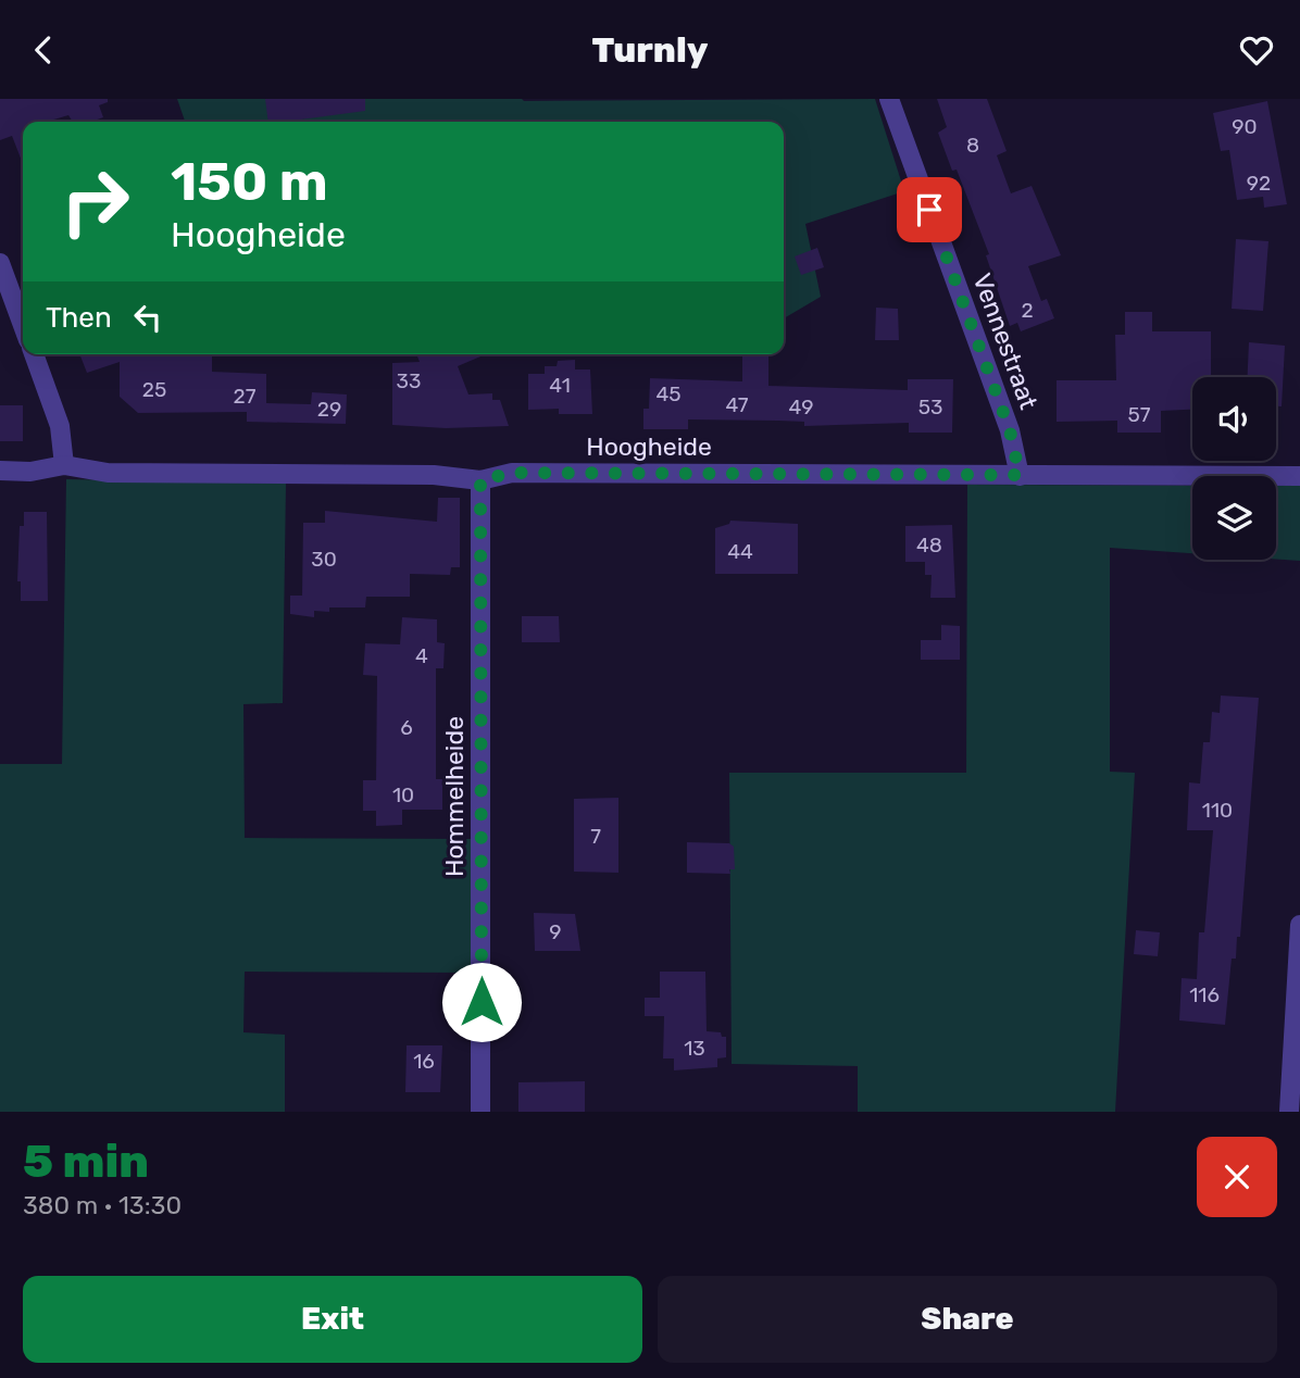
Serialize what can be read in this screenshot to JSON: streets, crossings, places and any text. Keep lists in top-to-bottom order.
{
  "streets": {
    "street": ["Vennestraat", "Hoogheide", "Hommelheide"]
  },
  "crossings": [
    ["Vennestraat", "Hoogheide"],
    ["Hoogheide", "Hommelheide"]
  ],
  "house_numbers": [
    "90",
    "8",
    "92",
    "2",
    "33",
    "41",
    "25",
    "45",
    "27",
    "47",
    "49",
    "53",
    "29",
    "57",
    "48",
    "44",
    "30",
    "4",
    "6",
    "10",
    "110",
    "7",
    "9",
    "116",
    "13",
    "16"
  ],
  "page": {
    "header": "Turnly",
    "turn": ["150 m", "Hoogheide"],
    "then": "Then",
    "heading": ["5 min", "380 m · 13:30"],
    "buttons": ["Exit", "Share"]
  }
}
